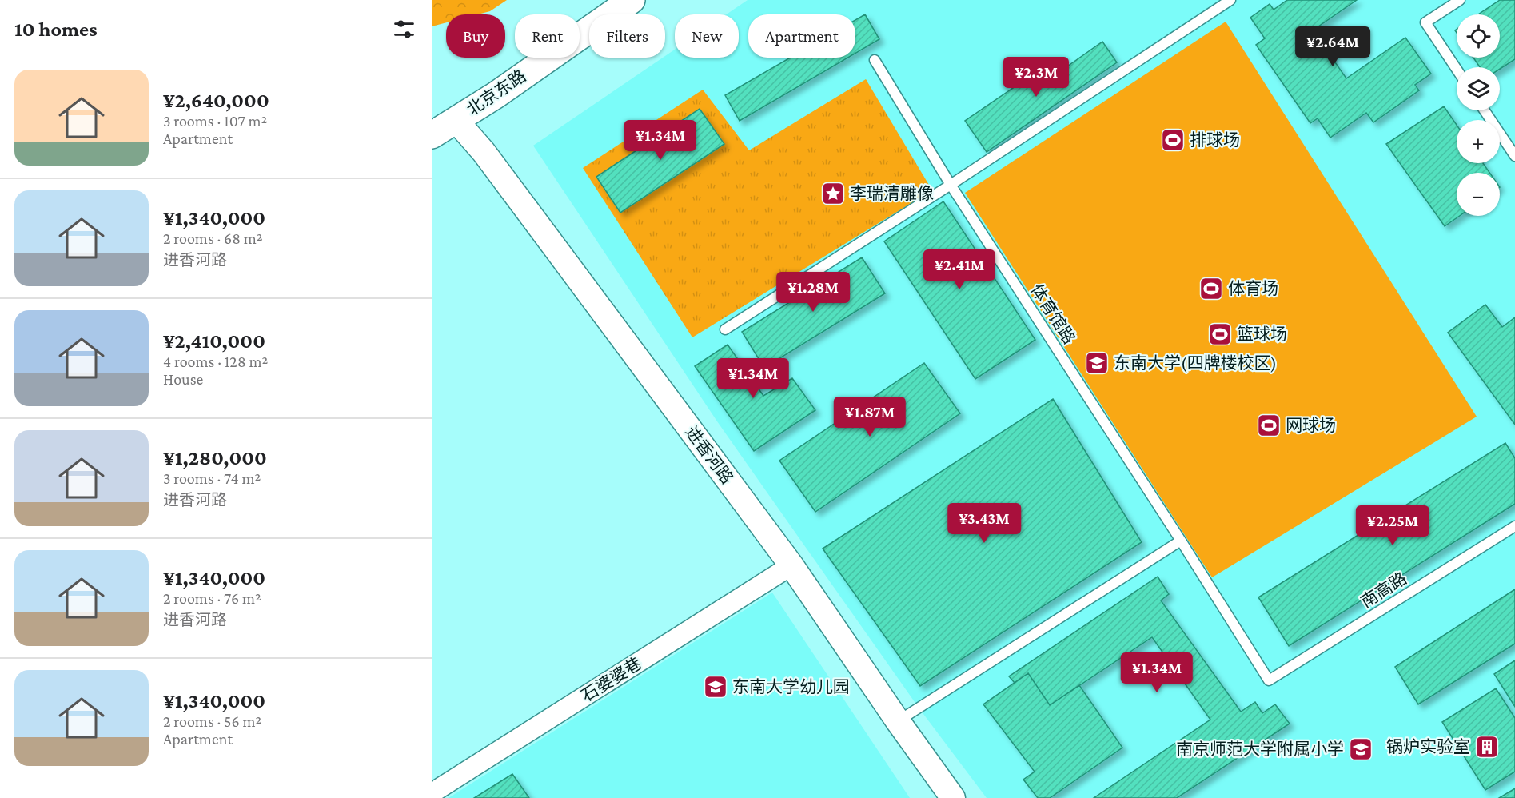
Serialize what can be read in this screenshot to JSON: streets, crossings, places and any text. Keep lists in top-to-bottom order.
{
  "streets": {
    "main road": ["北京东路"],
    "street": ["进香河路", "石婆婆巷"],
    "lane": ["体育馆路", "南高路"]
  },
  "crossings": [
    ["北京东路", "进香河路"],
    ["体育馆路", "南高路"],
    ["进香河路", "石婆婆巷"]
  ],
  "places": {
    "sports": [
      "排球场",
      "体育场",
      "篮球场",
      "网球场"
    ],
    "place": ["李瑞清雕像"],
    "school or university": ["东南大学(四牌楼校区)", "东南大学幼儿园", "南京师范大学附属小学"],
    "building": ["锅炉实验室"]
  },
  "page": {
    "heading": "10 homes",
    "map_buttons": ["+", "−"],
    "chip": [
      "Buy",
      "Rent",
      "Filters",
      "New",
      "Apartment"
    ],
    "price": [
      "¥2.64M",
      "¥2.3M",
      "¥1.34M",
      "¥2.41M",
      "¥1.28M",
      "¥1.34M",
      "¥1.87M",
      "¥3.43M",
      "¥2.25M",
      "¥1.34M"
    ],
    "list": [
      {
        "name": "¥2,640,000",
        "note": "3 rooms · 107 m² · Apartment"
      },
      {
        "name": "¥1,340,000",
        "note": "2 rooms · 68 m² · 进香河路"
      },
      {
        "name": "¥2,410,000",
        "note": "4 rooms · 128 m² · House"
      },
      {
        "name": "¥1,280,000",
        "note": "3 rooms · 74 m² · 进香河路"
      },
      {
        "name": "¥1,340,000",
        "note": "2 rooms · 76 m² · 进香河路"
      },
      {
        "name": "¥1,340,000",
        "note": "2 rooms · 56 m² · Apartment"
      }
    ]
  }
}
